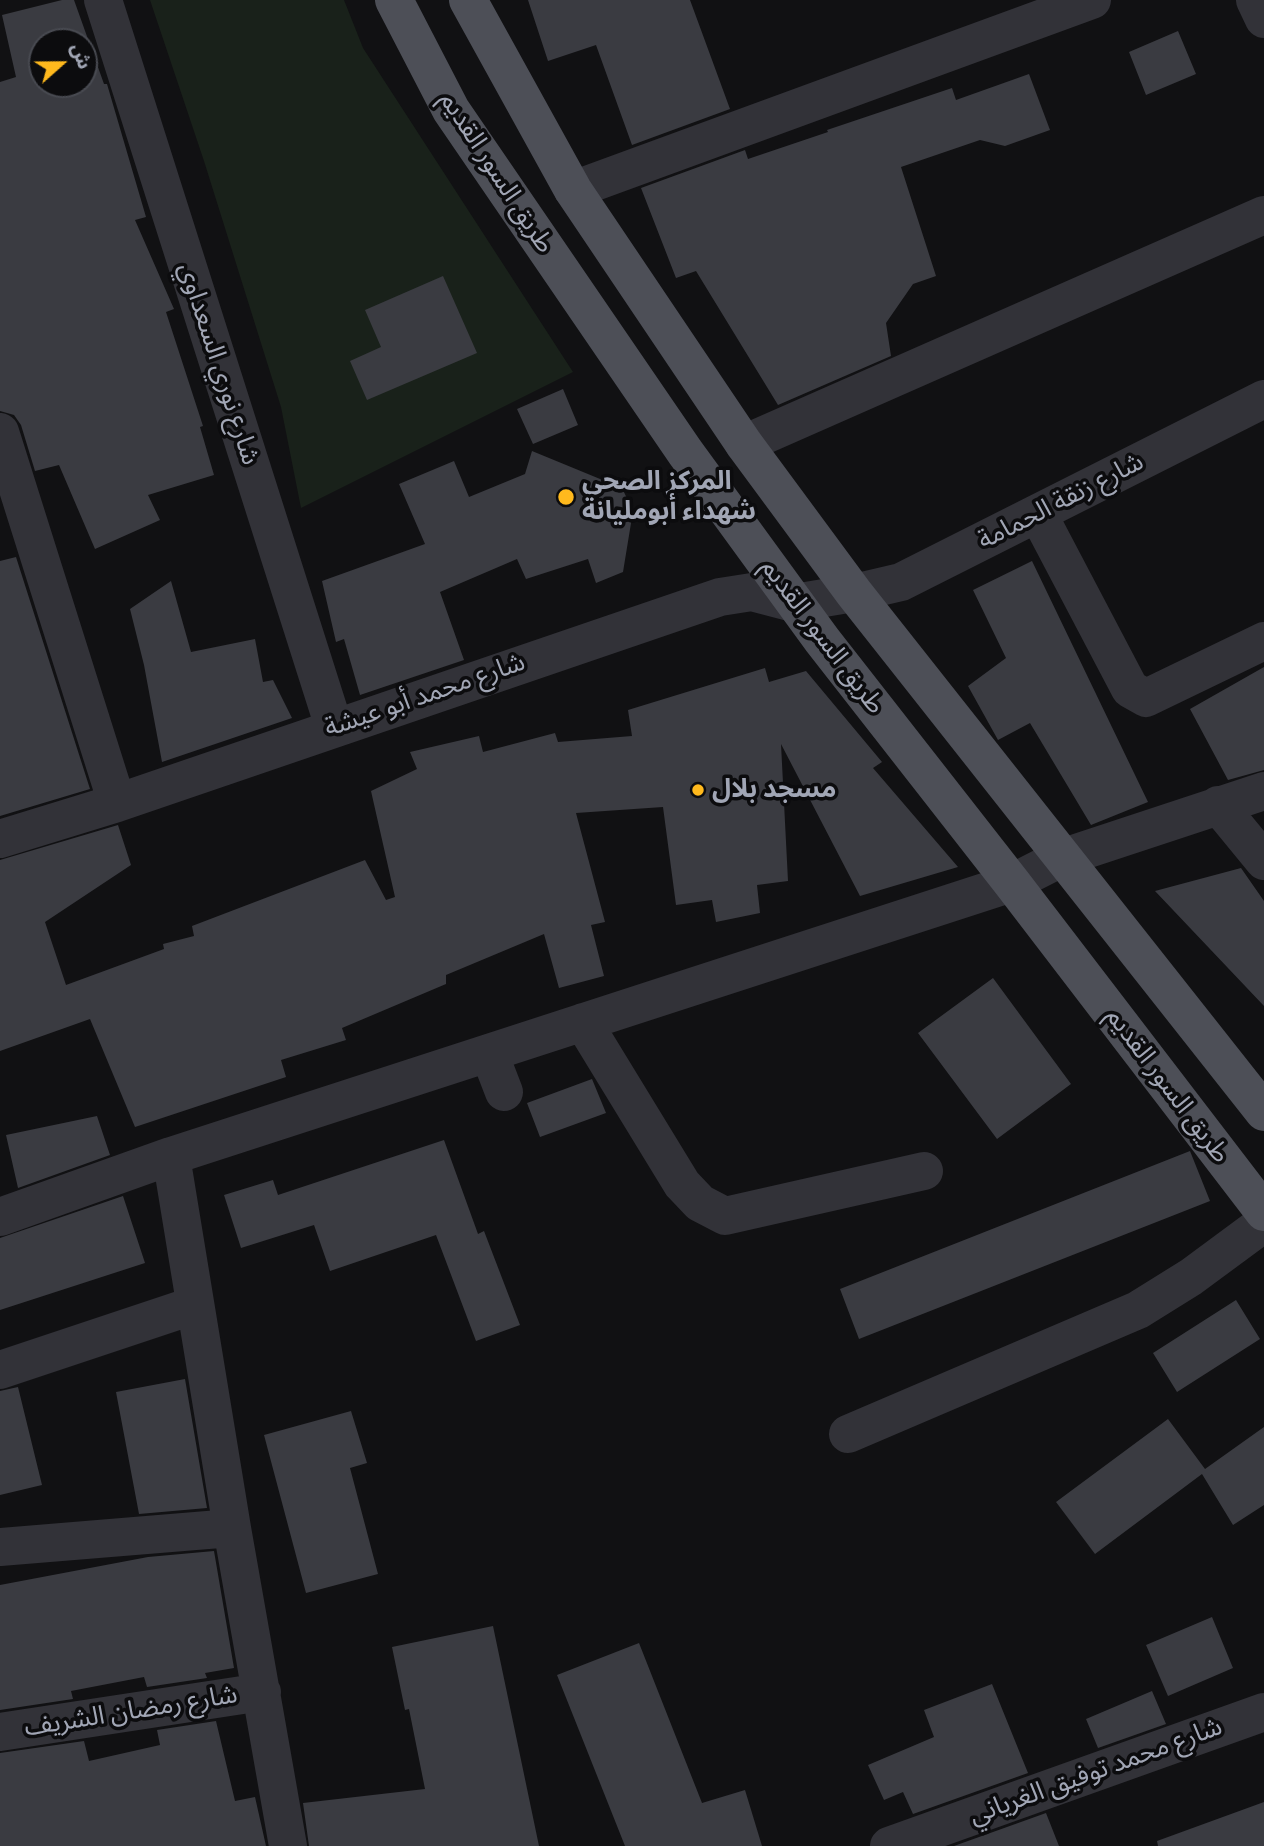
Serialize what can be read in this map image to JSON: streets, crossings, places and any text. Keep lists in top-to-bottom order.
{
  "streets": {
    "main road": ["طريق السور القديم"],
    "street": [
      "شارع نوري السعداوي",
      "شارع زنقة الحمامة",
      "شارع محمد أبو عيشة",
      "شارع رمضان الشريف",
      "شارع محمد توفيق الغرياني"
    ]
  },
  "crossings": [
    ["طريق السور القديم", "شارع زنقة الحمامة"],
    ["طريق السور القديم", "شارع محمد أبو عيشة"],
    ["شارع نوري السعداوي", "شارع محمد أبو عيشة"],
    ["شارع زنقة الحمامة", "شارع محمد أبو عيشة"]
  ],
  "places": ["المركز الصحي شهداء أبومليانة", "مسجد بلال"],
  "north": "right"
}
